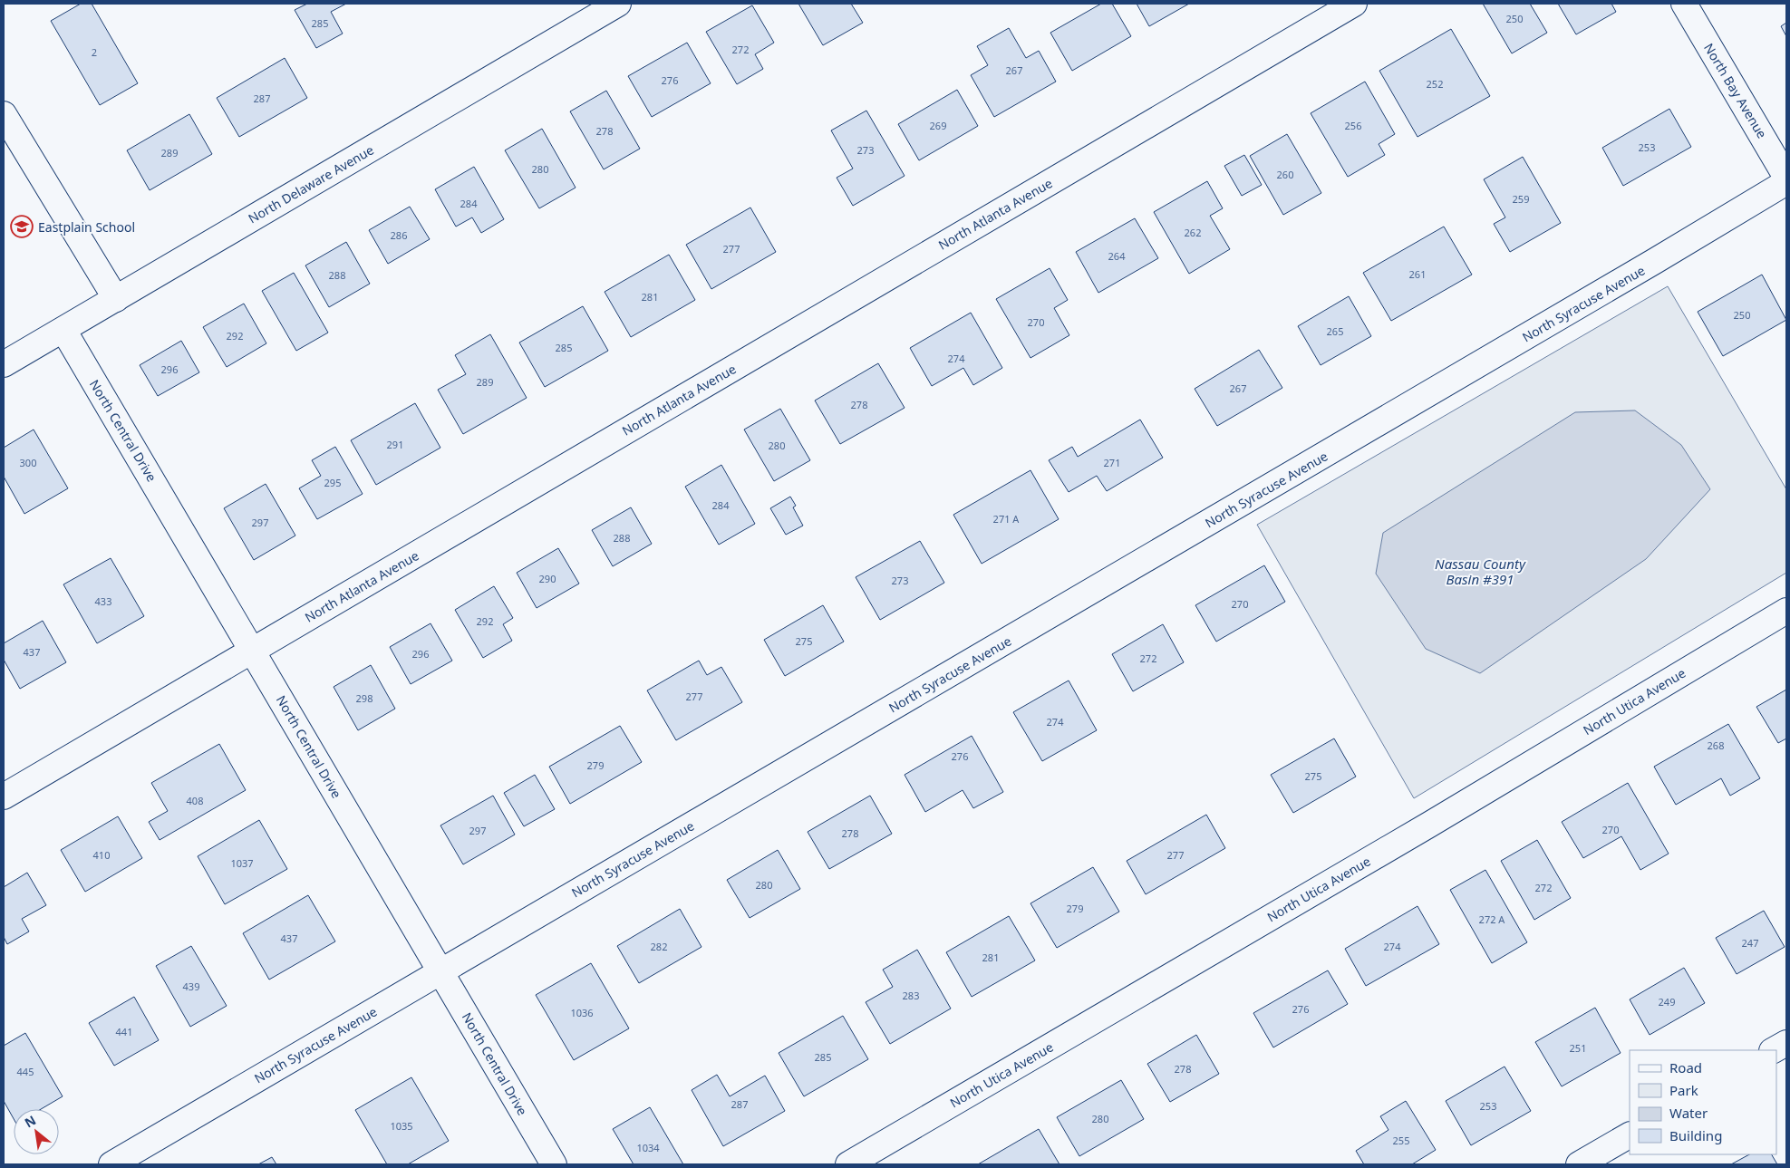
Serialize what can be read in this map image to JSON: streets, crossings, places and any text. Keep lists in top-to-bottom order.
{
  "streets": {
    "street": [
      "North Bay Avenue",
      "North Delaware Avenue",
      "North Atlanta Avenue",
      "North Syracuse Avenue",
      "North Central Drive",
      "North Utica Avenue"
    ]
  },
  "crossings": [
    ["North Delaware Avenue", "North Central Drive"],
    ["North Atlanta Avenue", "North Central Drive"],
    ["North Syracuse Avenue", "North Central Drive"]
  ],
  "water": ["Nassau County Basin #391"],
  "places": {
    "school or university": ["Eastplain School"]
  },
  "house_numbers": [
    "250",
    "285",
    "272",
    "2",
    "267",
    "276",
    "252",
    "287",
    "269",
    "256",
    "278",
    "253",
    "273",
    "289",
    "280",
    "260",
    "259",
    "284",
    "262",
    "286",
    "277",
    "264",
    "261",
    "288",
    "281",
    "250",
    "270",
    "265",
    "292",
    "285",
    "274",
    "296",
    "289",
    "267",
    "278",
    "291",
    "280",
    "300",
    "271",
    "295",
    "284",
    "271 A",
    "297",
    "288",
    "290",
    "273",
    "433",
    "270",
    "292",
    "275",
    "437",
    "296",
    "272",
    "277",
    "298",
    "274",
    "268",
    "276",
    "279",
    "275",
    "408",
    "270",
    "297",
    "278",
    "410",
    "277",
    "1037",
    "280",
    "272",
    "279",
    "272 A",
    "437",
    "247",
    "282",
    "274",
    "281",
    "439",
    "283",
    "249",
    "276",
    "1036",
    "441",
    "251",
    "285",
    "278",
    "445",
    "287",
    "253",
    "280",
    "1035",
    "255",
    "1034"
  ],
  "legend": [
    "Road",
    "Park",
    "Water",
    "Building"
  ],
  "north": "top left"
}
